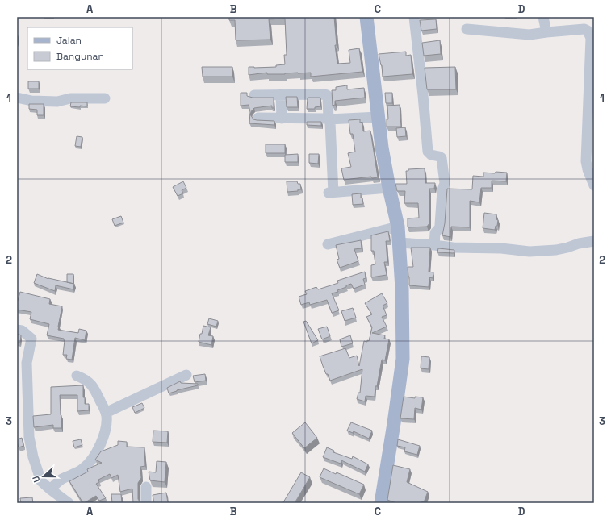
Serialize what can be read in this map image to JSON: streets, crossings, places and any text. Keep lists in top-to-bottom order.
{
  "legend": ["Jalan", "Bangunan"],
  "north": "left",
  "grid": {
    "columns": [
      "A",
      "B",
      "C",
      "D"
    ],
    "rows": ["1", "2", "3"]
  }
}
